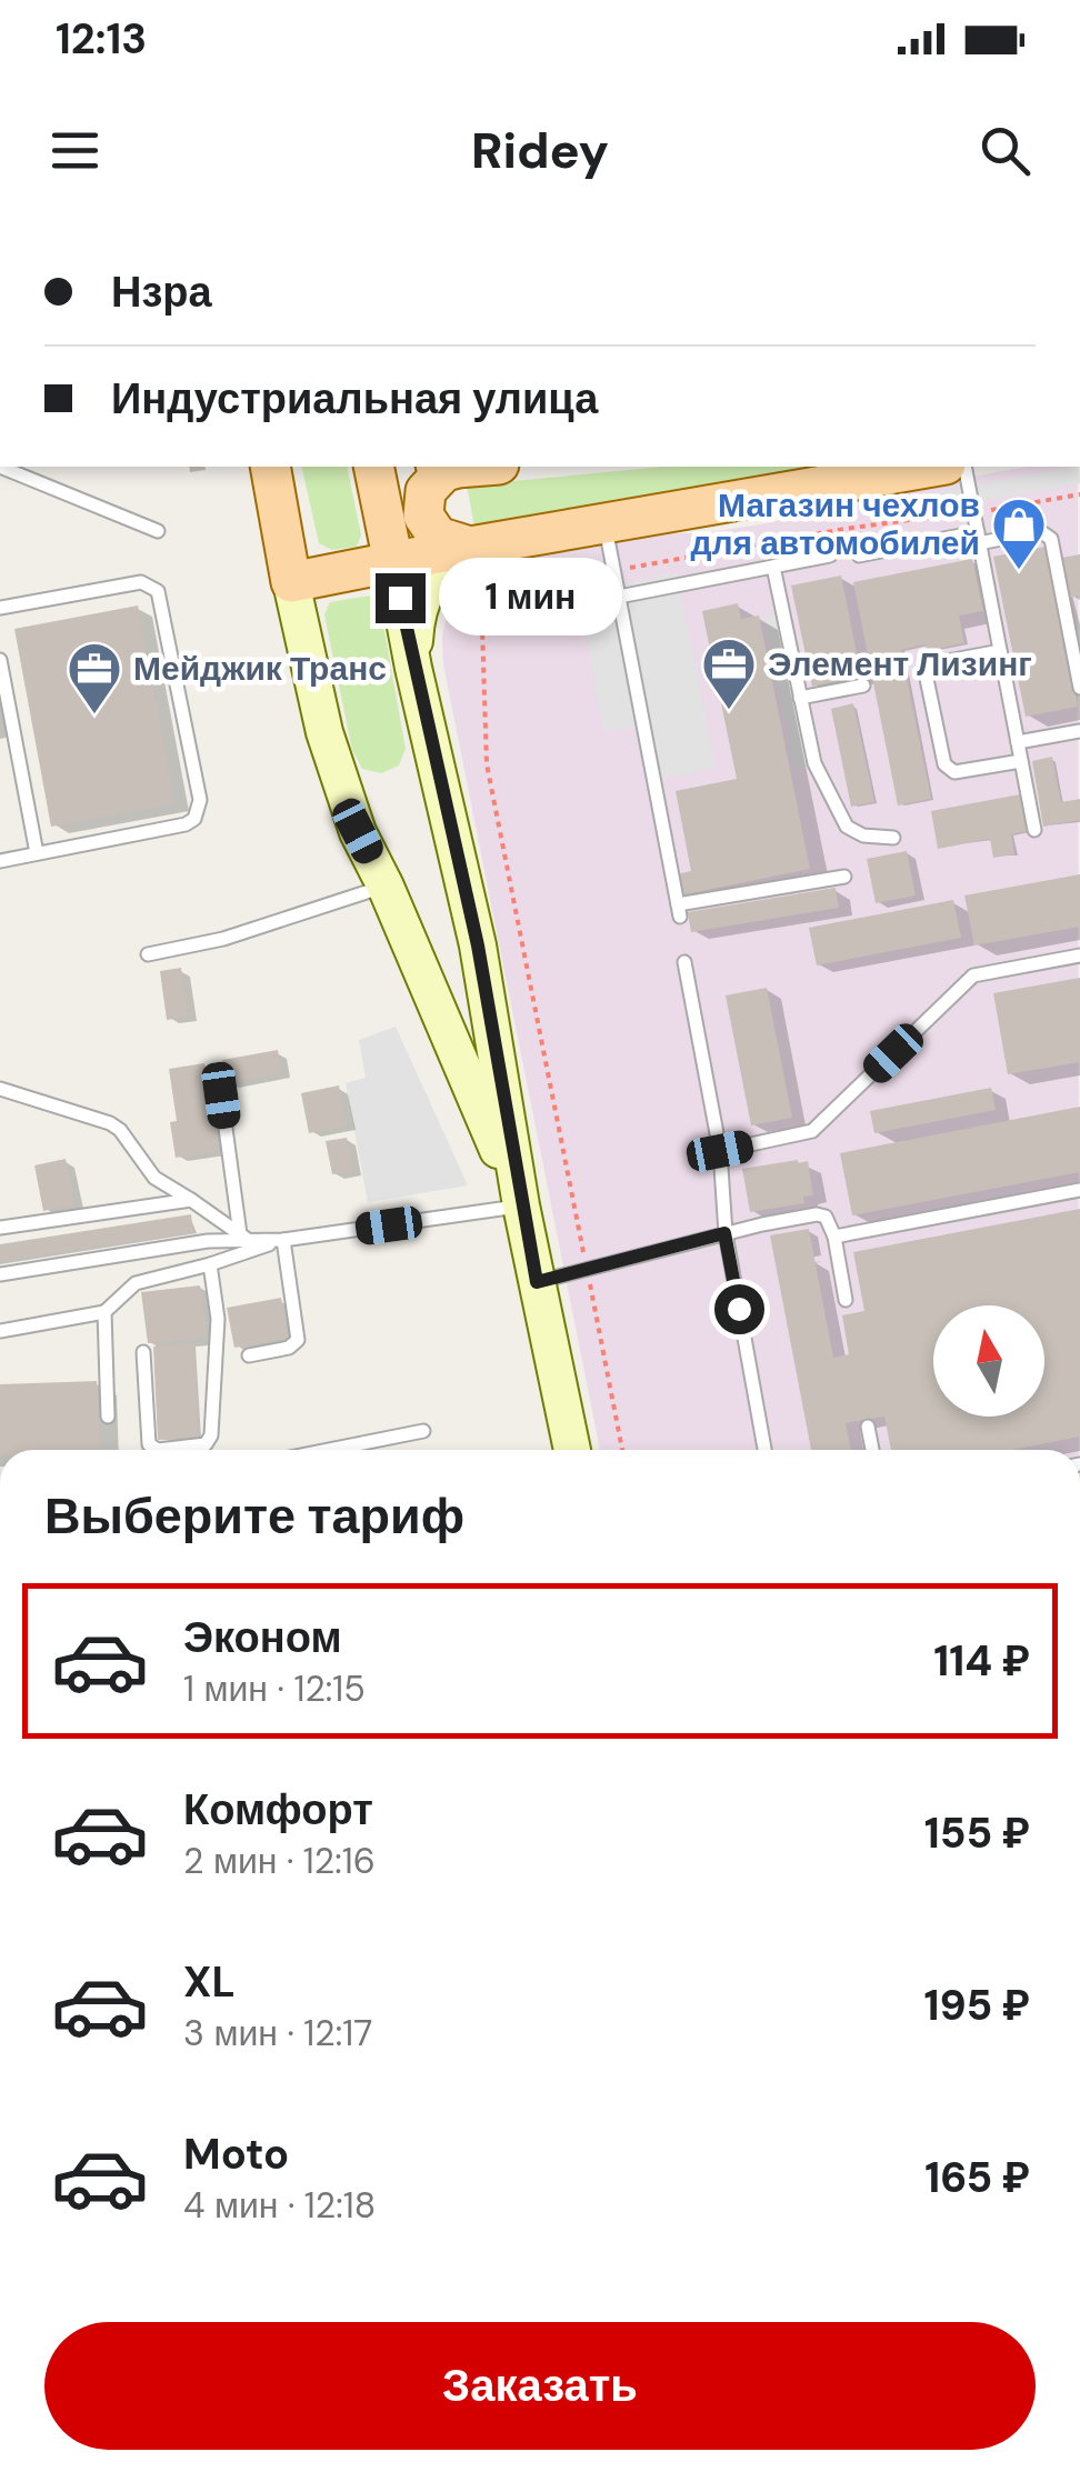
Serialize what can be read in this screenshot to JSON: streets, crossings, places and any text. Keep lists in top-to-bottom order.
{
  "places": {
    "shop": ["Магазин чехлов для автомобилей"],
    "office": ["Элемент Лизинг", "Мейджик Транс"]
  },
  "north": "top",
  "page": {
    "status": "12:13",
    "header": "Ridey",
    "banner": ["Нзра", "Индустриальная улица"],
    "bubble": "1 мин",
    "heading": "Выберите тариф",
    "list": [
      {
        "name": "Эконом",
        "note": "1 мин · 12:15",
        "value": "114 ₽"
      },
      {
        "name": "Комфорт",
        "note": "2 мин · 12:16",
        "value": "155 ₽"
      },
      {
        "name": "XL",
        "note": "3 мин · 12:17",
        "value": "195 ₽"
      },
      {
        "name": "Moto",
        "note": "4 мин · 12:18",
        "value": "165 ₽"
      }
    ],
    "buttons": "Заказать"
  }
}
